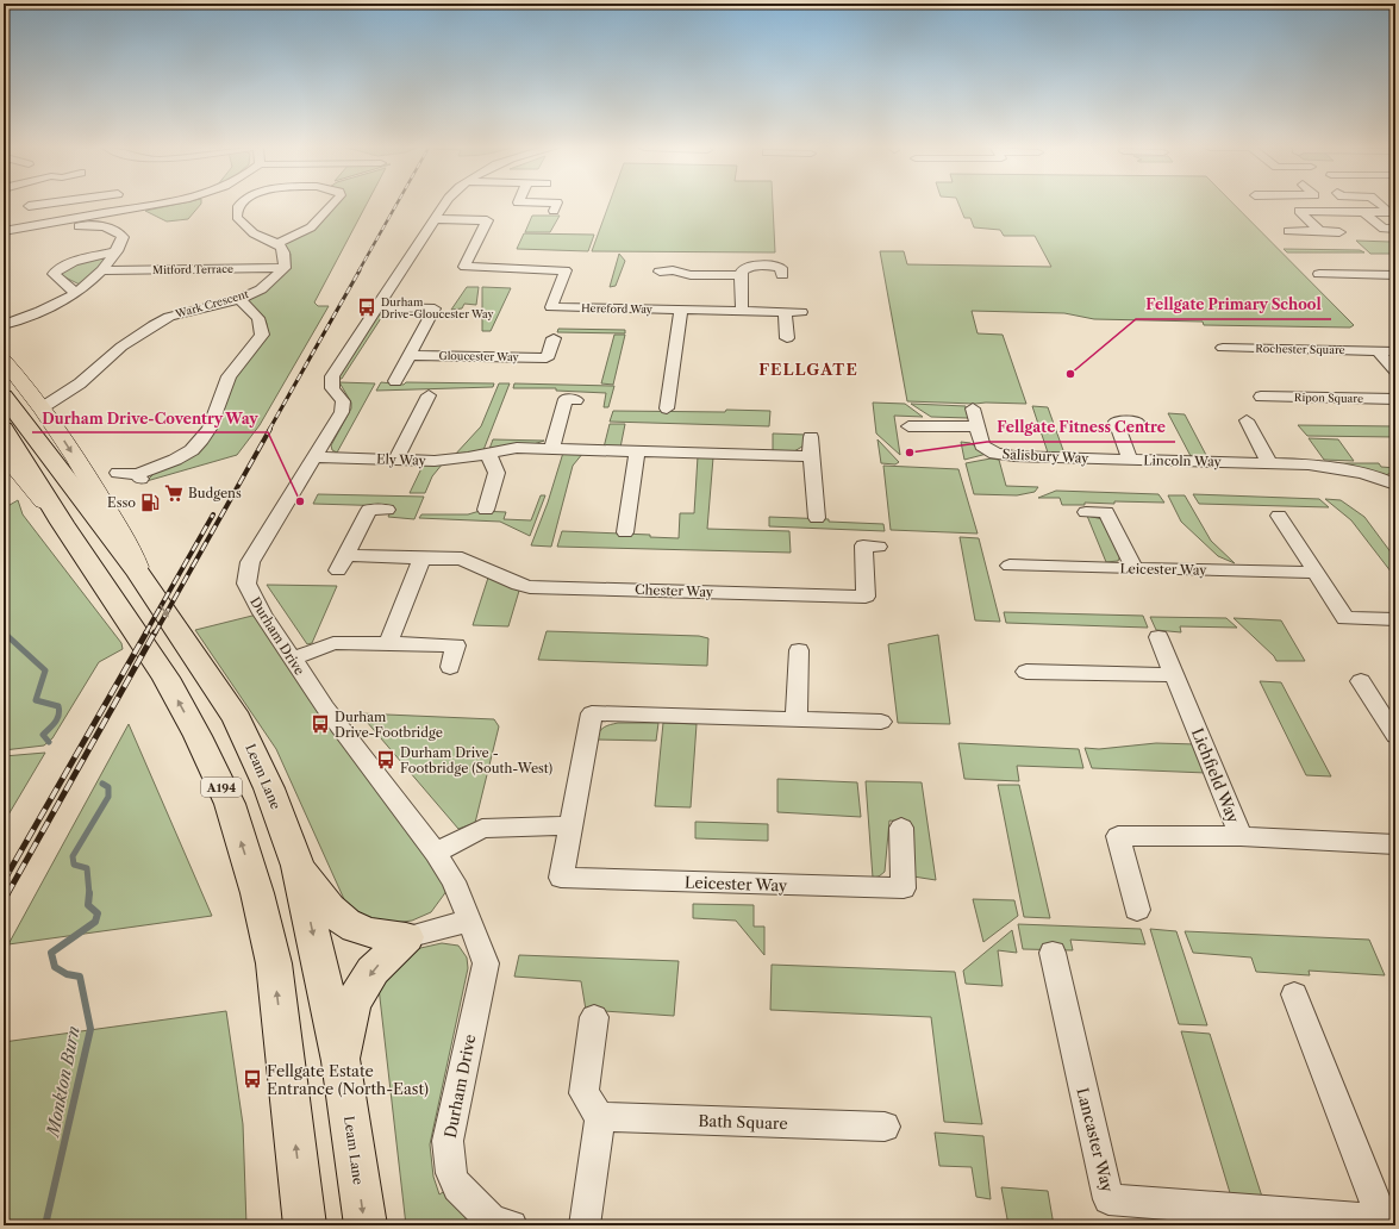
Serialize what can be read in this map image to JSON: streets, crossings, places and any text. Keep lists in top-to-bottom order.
{
  "streets": {
    "highway": ["Leam Lane", "A194"],
    "street": [
      "Mitford Terrace",
      "Wark Crescent",
      "Hereford Way",
      "Rochester Square",
      "Gloucester Way",
      "Ripon Square",
      "Salisbury Way",
      "Ely Way",
      "Lincoln Way",
      "Leicester Way",
      "Chester Way",
      "Durham Drive",
      "Lichfield Way",
      "Bath Square",
      "Lancaster Way"
    ]
  },
  "crossings": [
    ["Mitford Terrace", "Wark Crescent"],
    ["Salisbury Way", "Lincoln Way"],
    ["Ely Way", "Durham Drive"]
  ],
  "districts": ["FELLGATE"],
  "water": ["Monkton Burn"],
  "places": {
    "bus stop": [
      "Durham Drive-Gloucester Way",
      "Durham Drive-Footbridge",
      "Durham Drive - Footbridge (South-West)",
      "Fellgate Estate Entrance (North-East)"
    ],
    "other": ["Fellgate Primary School", "Fellgate Fitness Centre", "Durham Drive-Coventry Way"],
    "supermarket": ["Budgens"],
    "fuel station": ["Esso"]
  }
}
